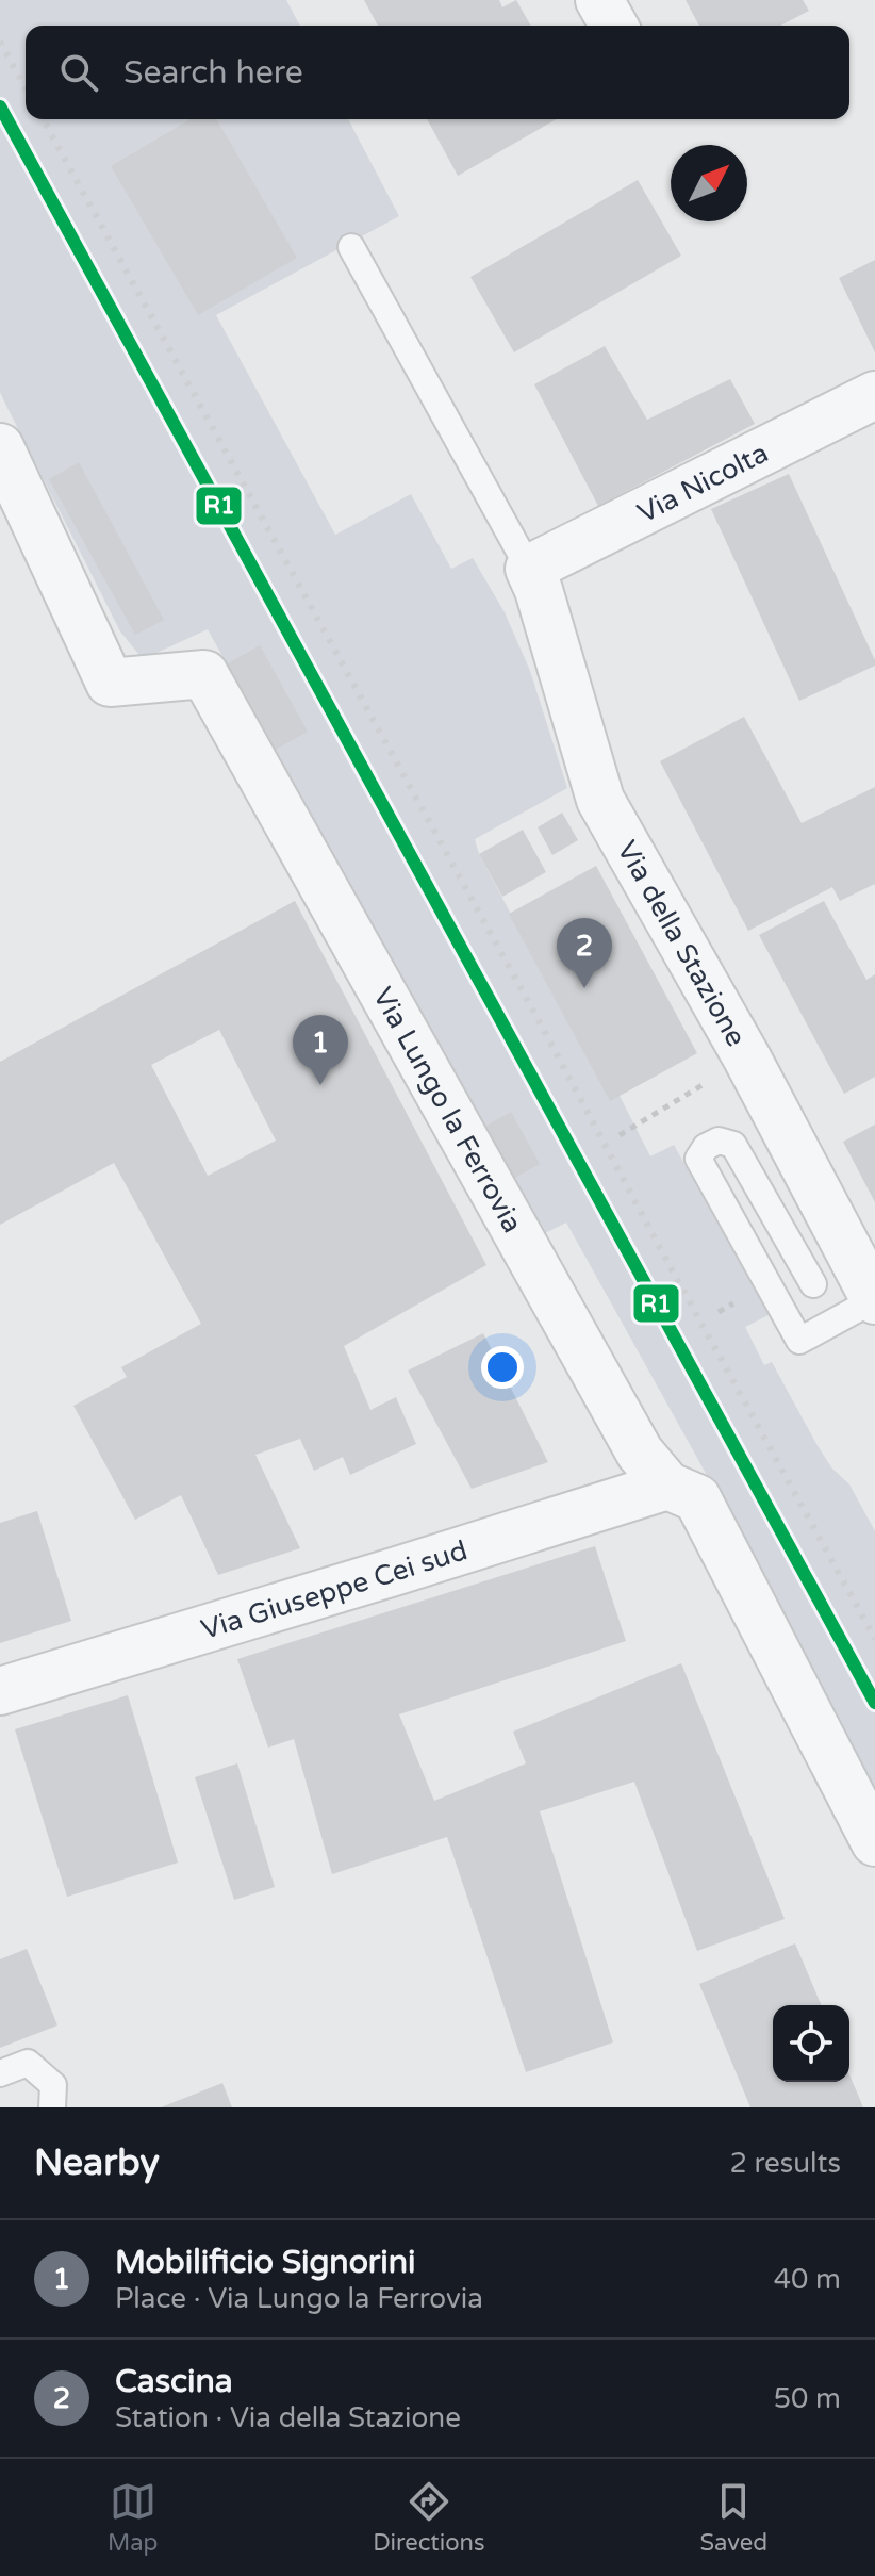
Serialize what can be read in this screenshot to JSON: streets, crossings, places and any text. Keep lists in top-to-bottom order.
{
  "streets": {
    "street": [
      "Via Nicolta",
      "Via della Stazione",
      "Via Lungo la Ferrovia",
      "Via Giuseppe Cei sud"
    ]
  },
  "crossings": [
    ["Via Nicolta", "Via della Stazione"],
    ["Via Lungo la Ferrovia", "Via Giuseppe Cei sud"]
  ],
  "lines": ["transit line R1"],
  "north": "top right",
  "page": {
    "search": "Search here",
    "pins": ["2", "1"],
    "heading": ["Nearby", "2 results"],
    "list": [
      {
        "mark": "1",
        "name": "Mobilificio Signorini",
        "note": "Place · Via Lungo la Ferrovia",
        "value": "40 m"
      },
      {
        "mark": "2",
        "name": "Cascina",
        "note": "Station · Via della Stazione",
        "value": "50 m"
      }
    ],
    "nav": ["Map", "Directions", "Saved"]
  }
}
